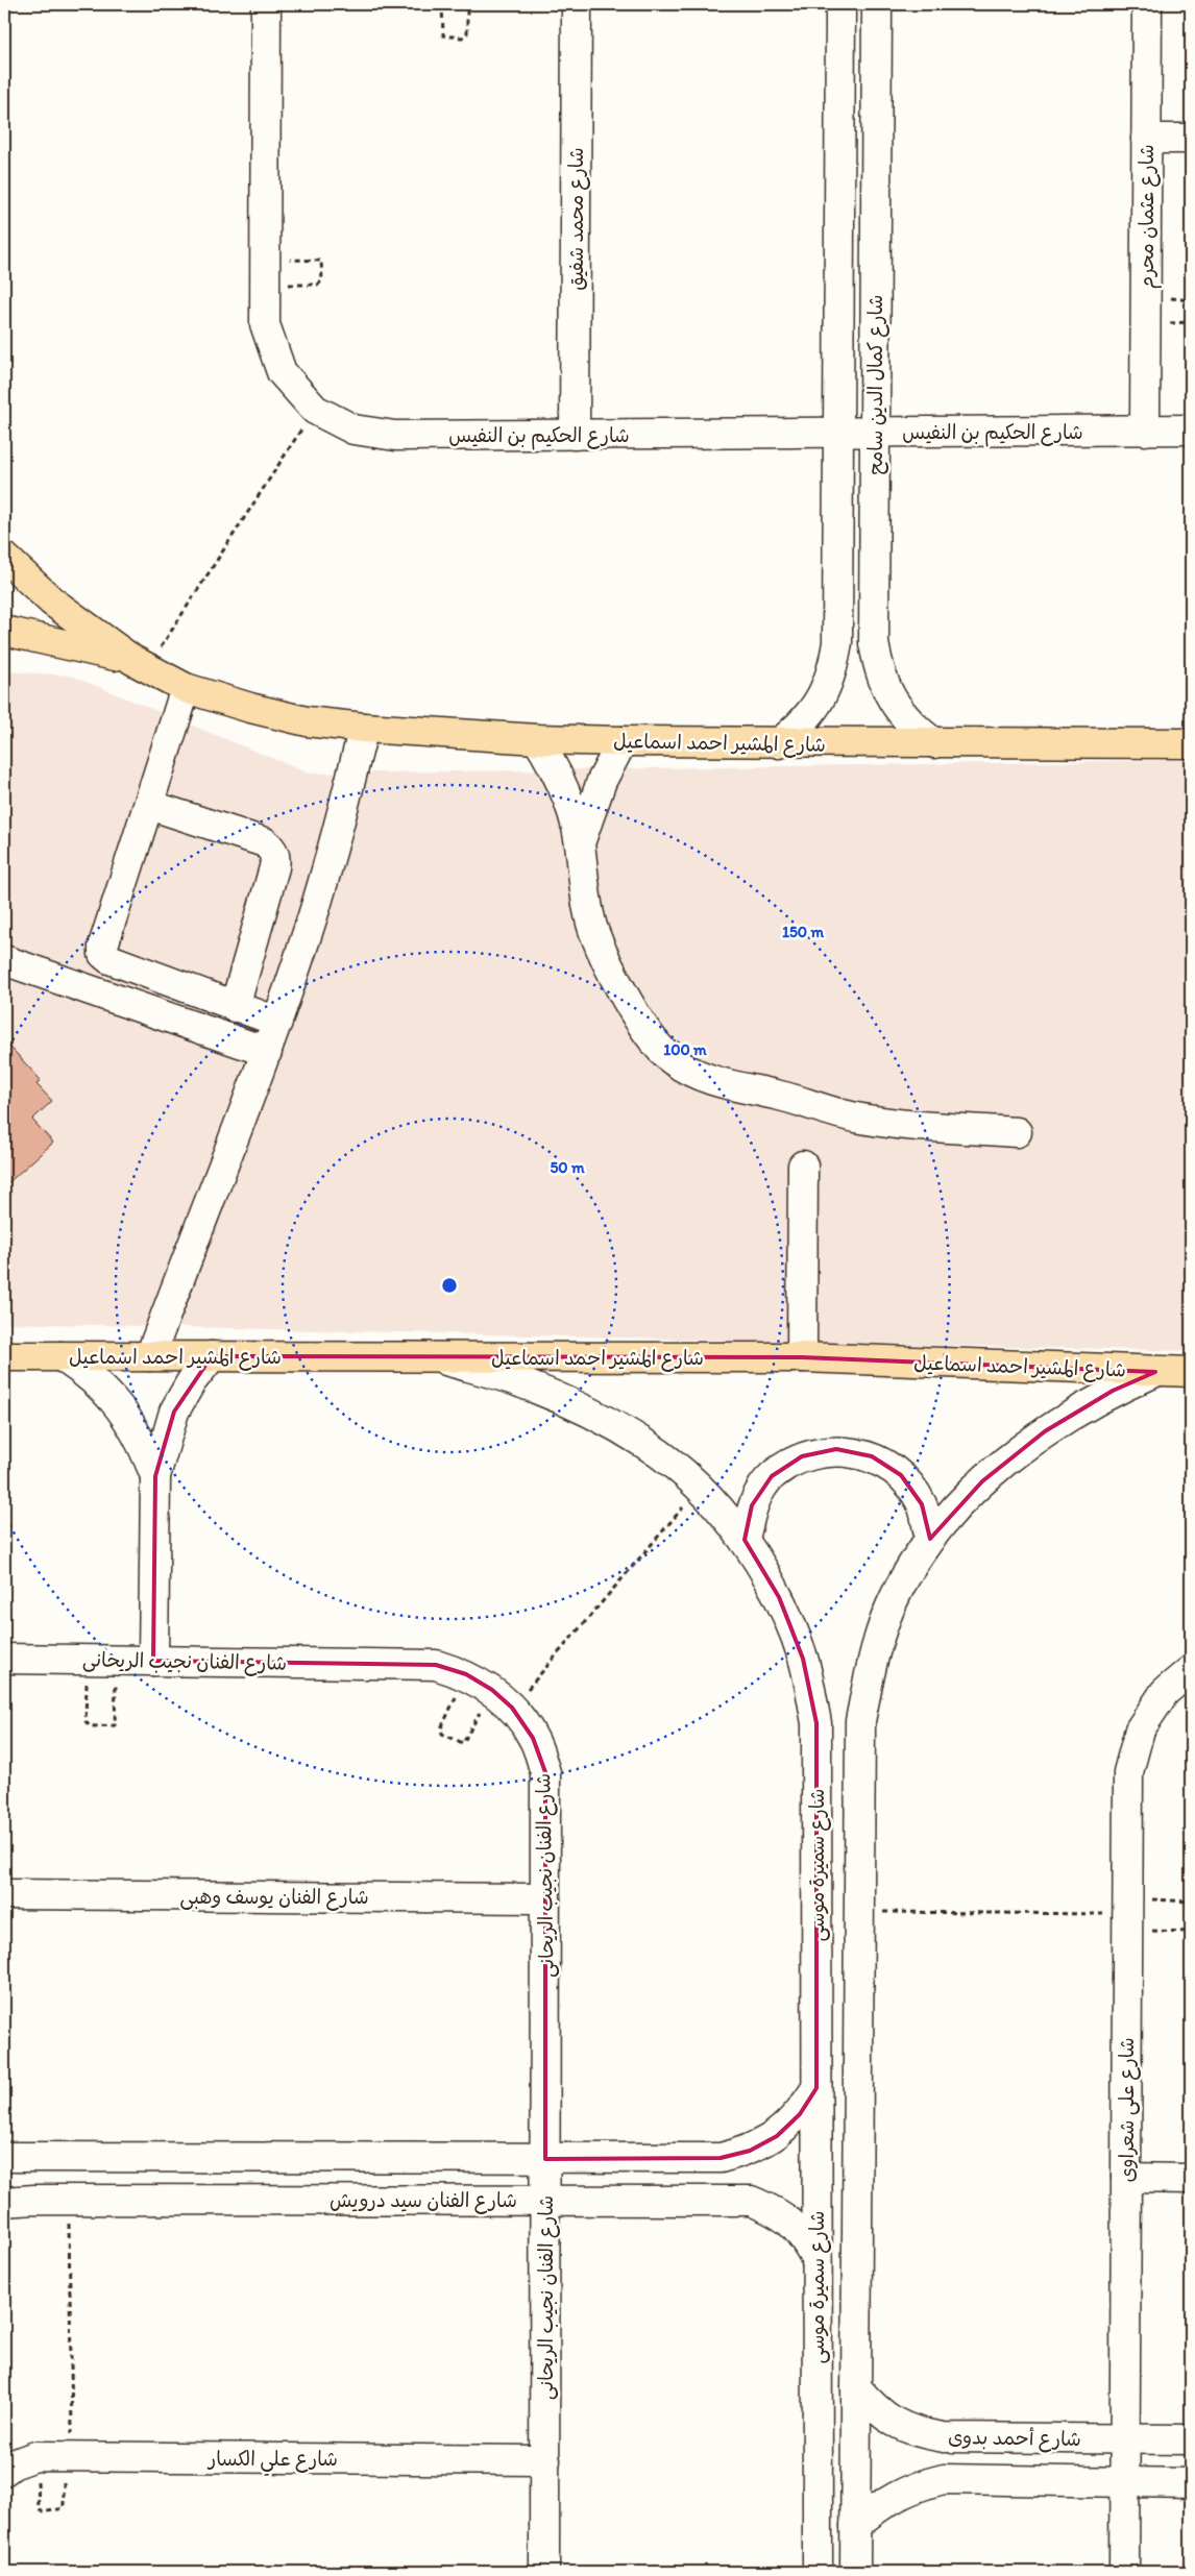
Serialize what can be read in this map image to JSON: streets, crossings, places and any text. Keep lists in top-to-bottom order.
{
  "streets": {
    "main road": ["شارع المشير احمد اسماعيل"],
    "street": [
      "شارع عثمان محرم",
      "شارع محمد شفيق",
      "شارع كمال الدين سامح",
      "شارع الحكيم بن النفيس",
      "شارع الفنان نجيب الريحانى",
      "شارع سميرة موسى",
      "شارع الفنان يوسف وهبى",
      "شارع على شعراوى",
      "شارع الفنان سيد درويش",
      "شارع أحمد بدوى",
      "شارع علي الكسار"
    ]
  },
  "crossings": [
    ["شارع عثمان محرم", "شارع الحكيم بن النفيس"],
    ["شارع محمد شفيق", "شارع الحكيم بن النفيس"],
    ["شارع كمال الدين سامح", "شارع الحكيم بن النفيس"],
    ["شارع كمال الدين سامح", "شارع المشير احمد اسماعيل"],
    ["شارع المشير احمد اسماعيل", "شارع سميرة موسى"],
    ["شارع الفنان نجيب الريحانى", "شارع الفنان يوسف وهبى"],
    ["شارع الفنان نجيب الريحانى", "شارع الفنان سيد درويش"],
    ["شارع الفنان نجيب الريحانى", "شارع علي الكسار"],
    ["شارع سميرة موسى", "شارع الفنان سيد درويش"],
    ["شارع سميرة موسى", "شارع أحمد بدوى"],
    ["شارع على شعراوى", "شارع أحمد بدوى"]
  ],
  "rings": ["150 m", "100 m", "50 m"]
}
